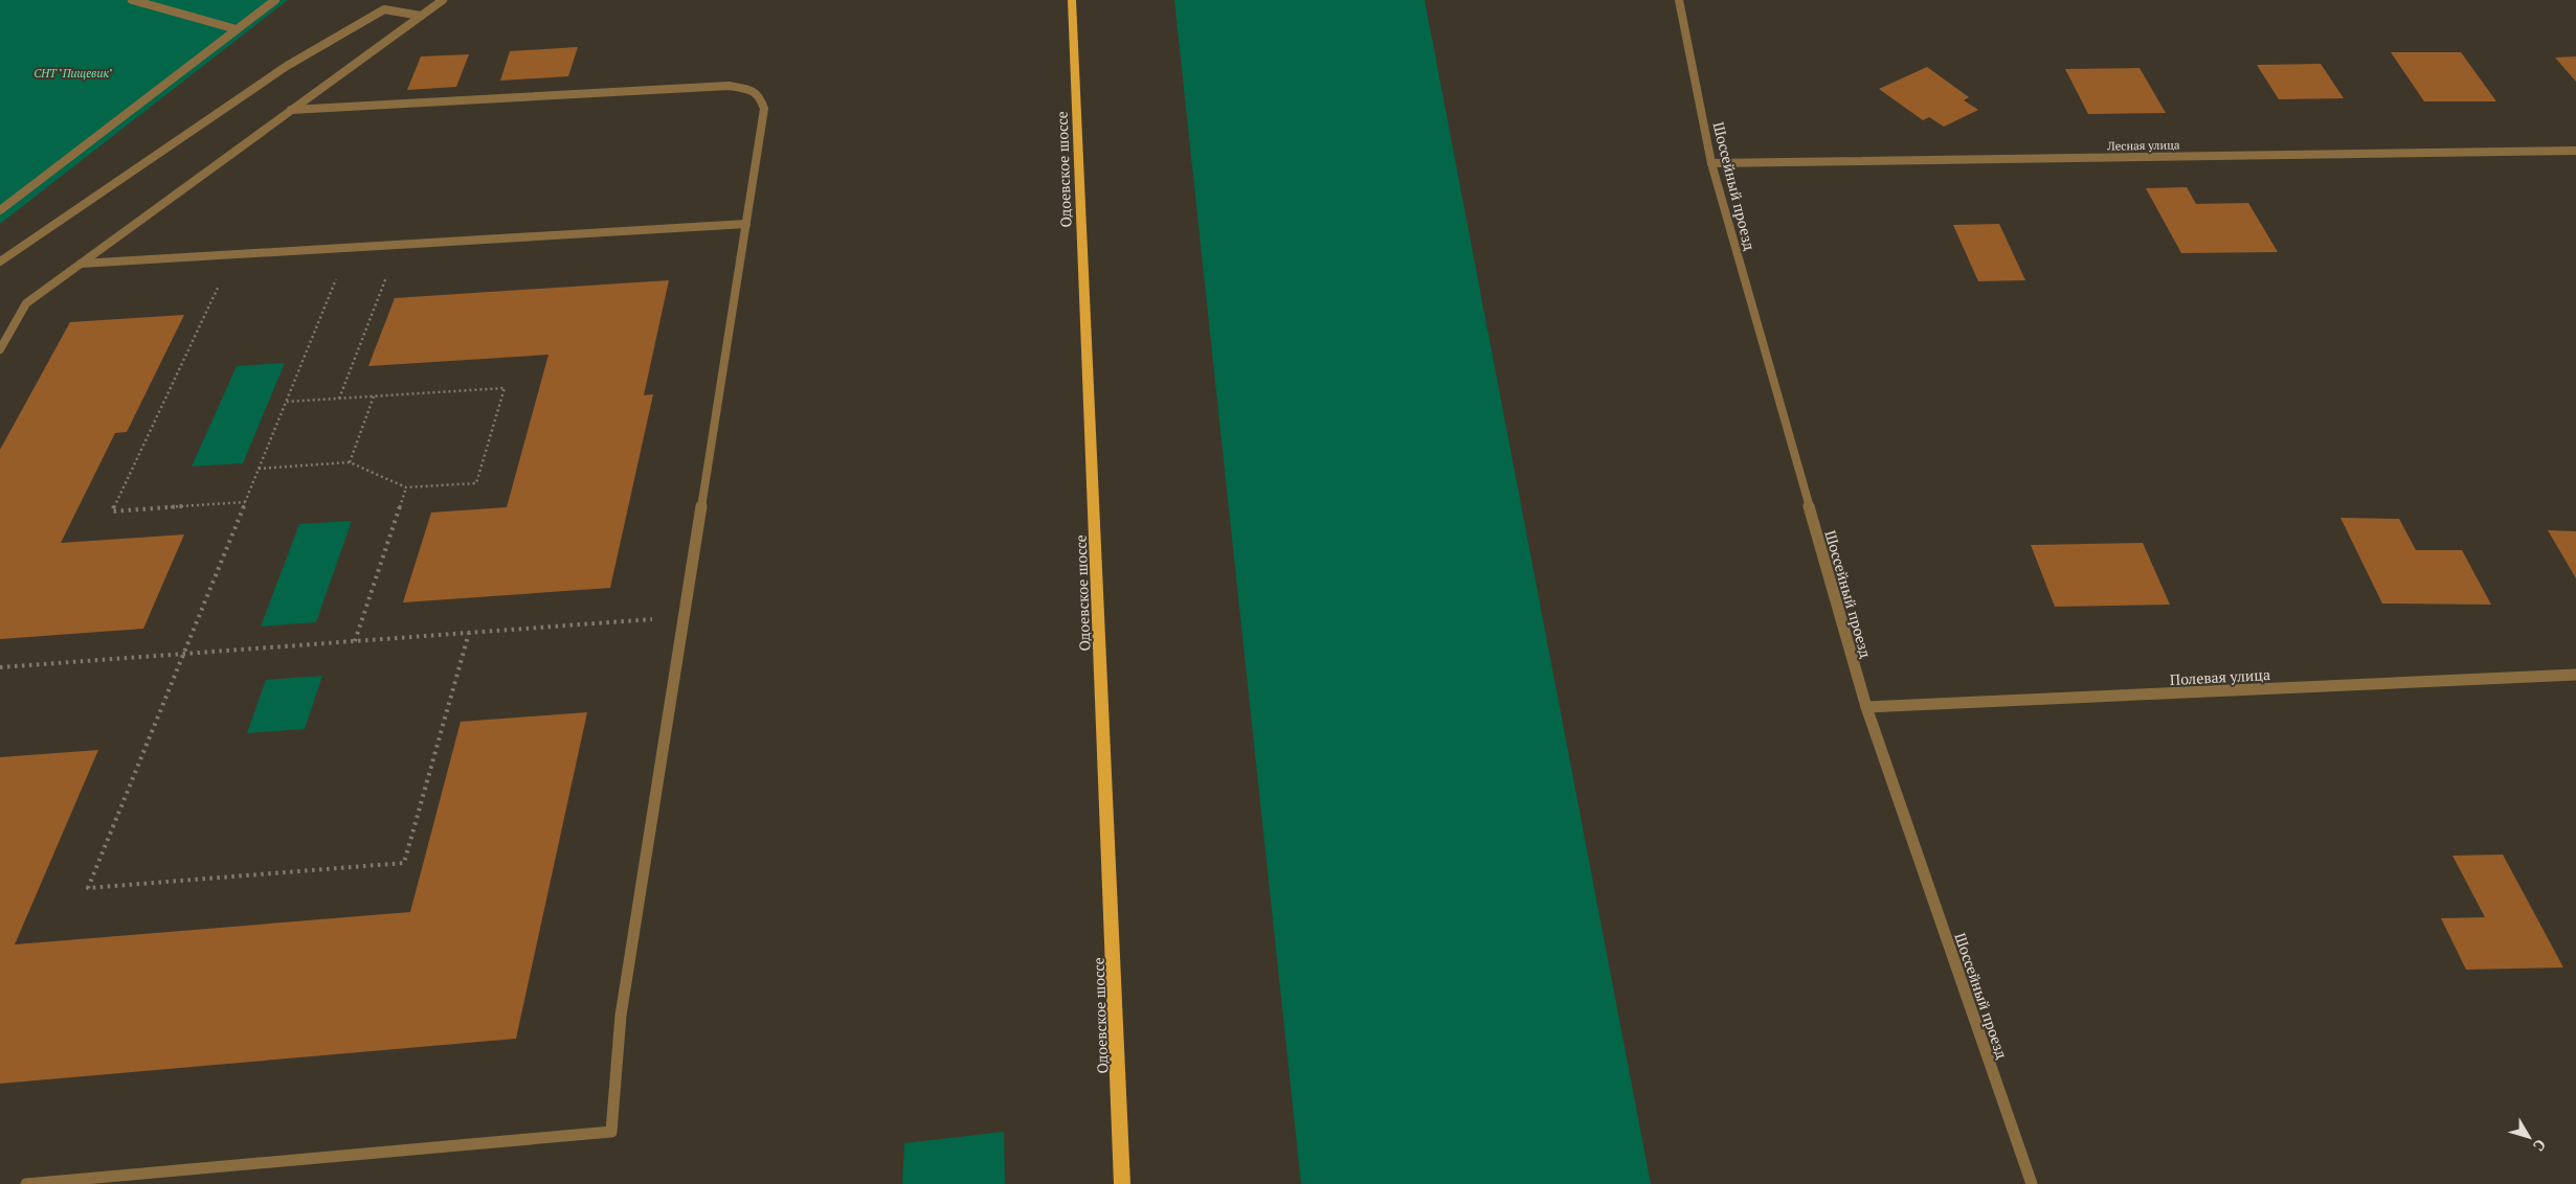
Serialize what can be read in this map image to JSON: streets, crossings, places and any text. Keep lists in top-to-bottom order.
{
  "streets": {
    "main road": ["Одоевское шоссе"],
    "street": ["Лесная улица", "Шоссейный проезд", "Полевая улица"]
  },
  "crossings": [
    ["Лесная улица", "Шоссейный проезд"],
    ["Шоссейный проезд", "Полевая улица"]
  ],
  "parks": ["СНТ \"Пищевик\""],
  "north": "bottom right"
}
